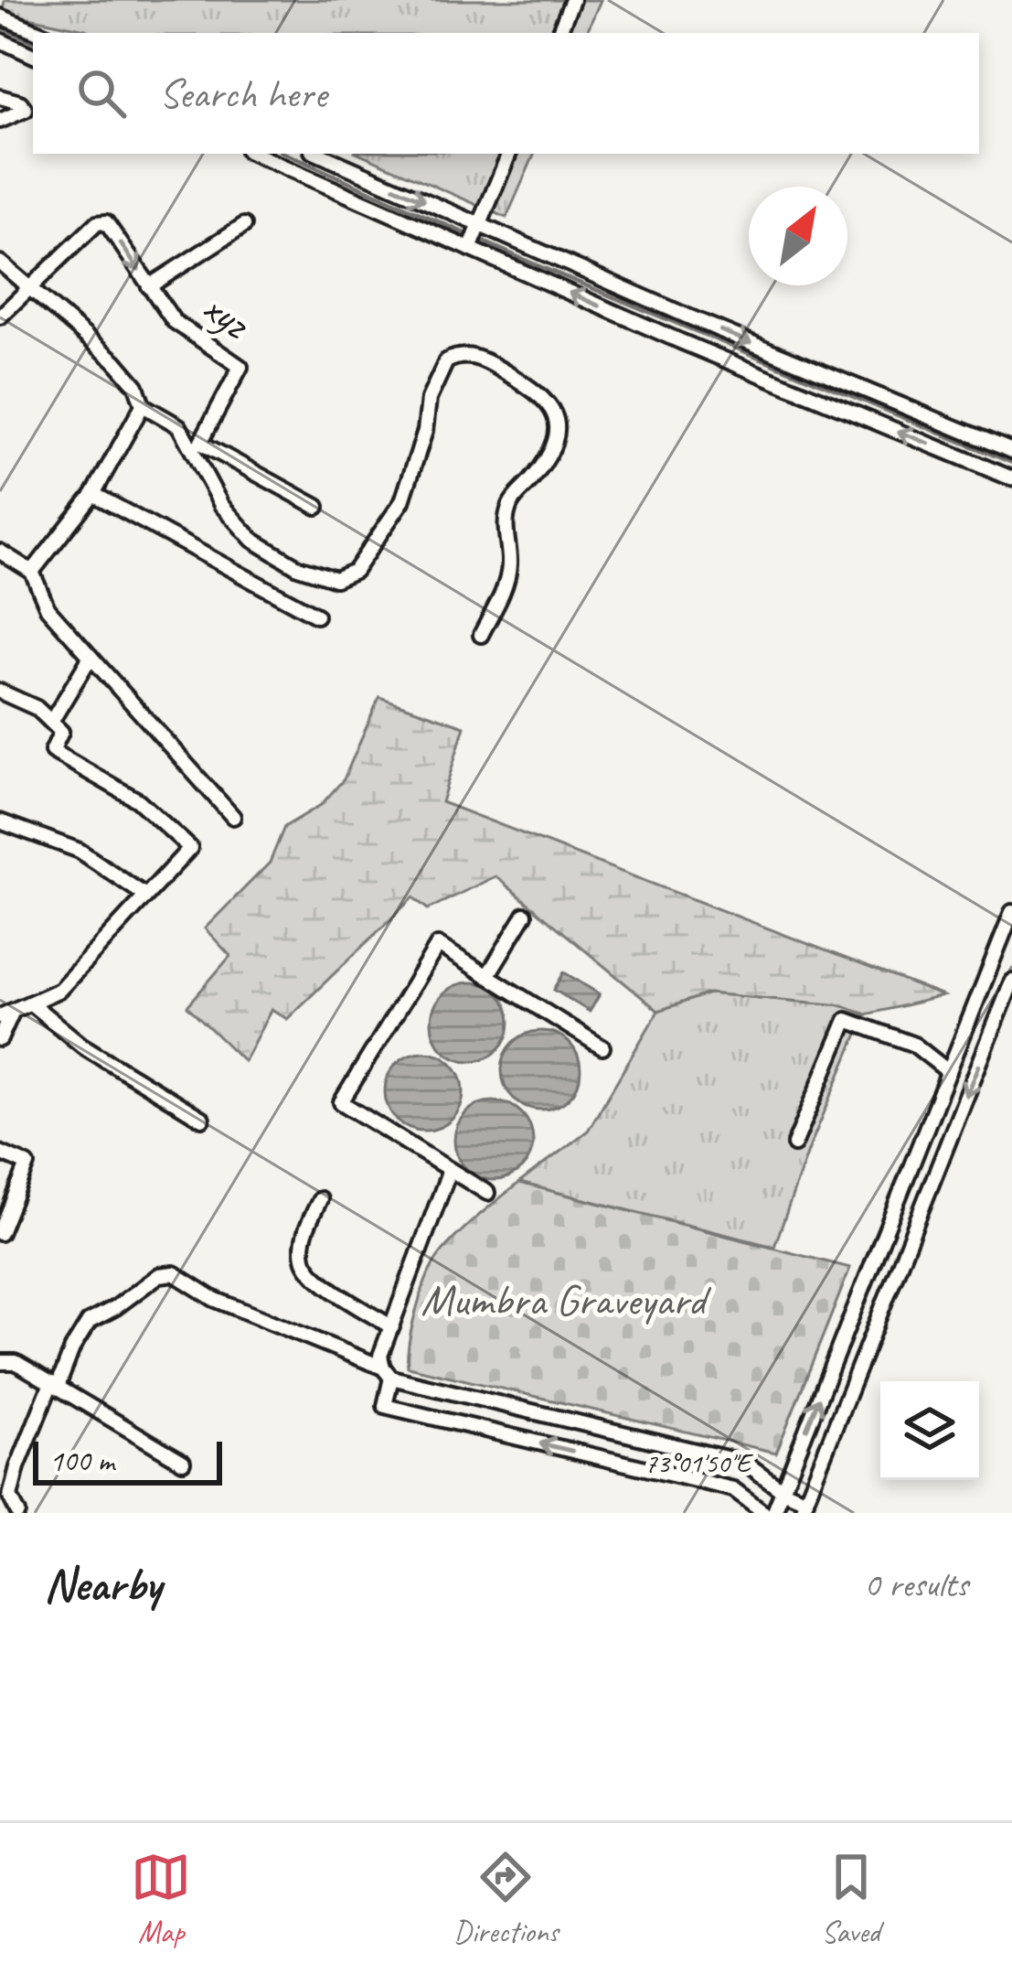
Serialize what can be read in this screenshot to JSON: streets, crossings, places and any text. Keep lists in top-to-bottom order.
{
  "streets": {
    "street": ["xyz"]
  },
  "parks": ["Mumbra Graveyard"],
  "scale_bar": "100 m",
  "north": "top right",
  "page": {
    "search": "Search here",
    "scale": "100 m",
    "heading": ["Nearby", "0 results"],
    "nav": ["Map", "Directions", "Saved"]
  },
  "coordinates": ["73°01'50\"E"]
}
